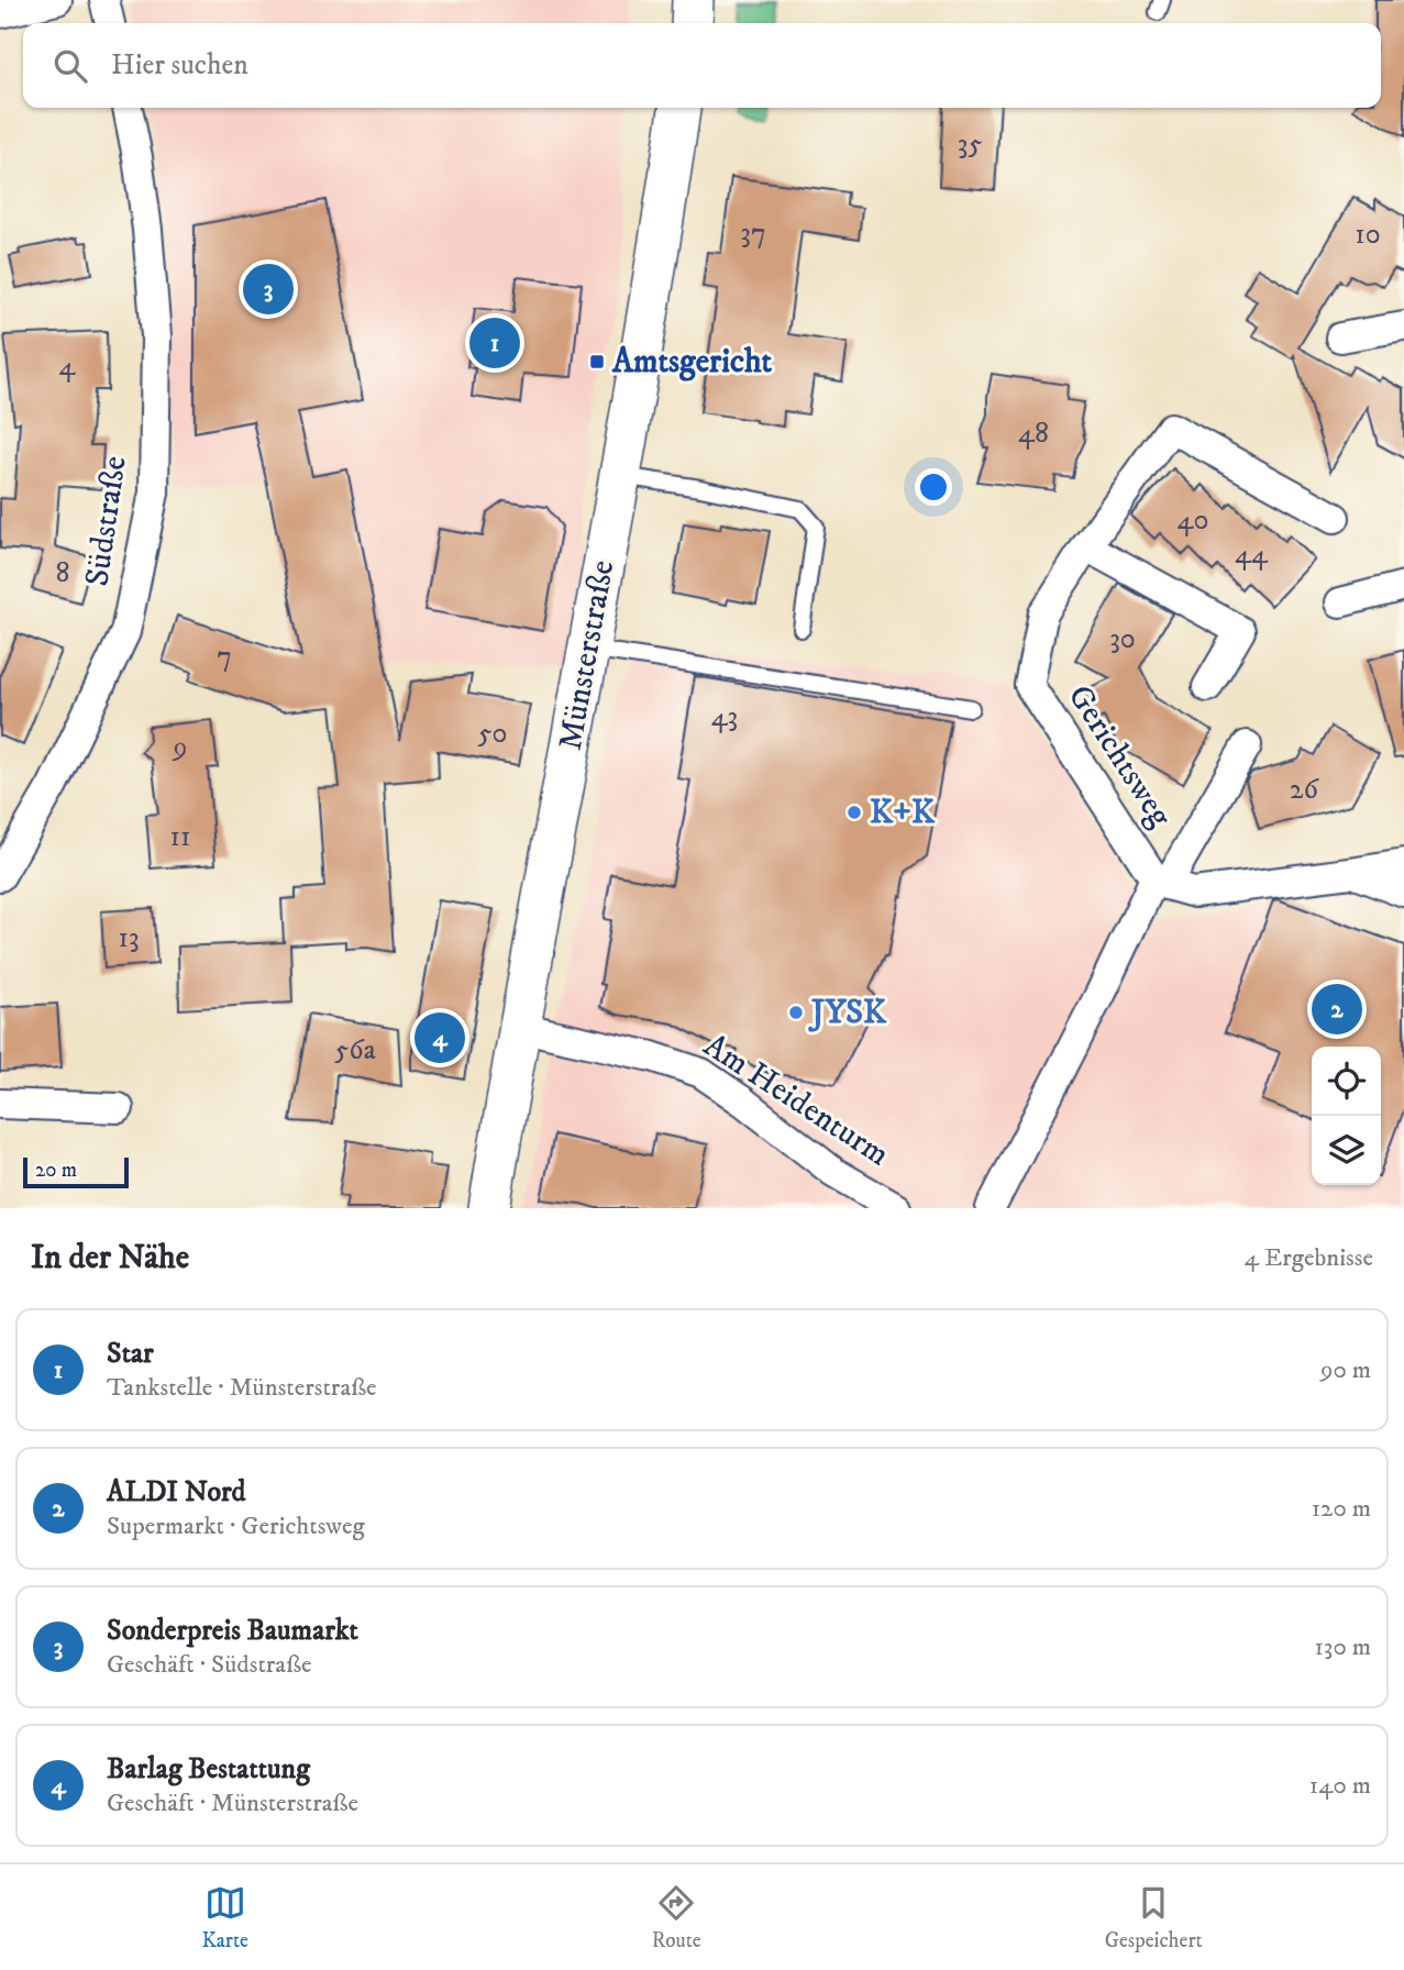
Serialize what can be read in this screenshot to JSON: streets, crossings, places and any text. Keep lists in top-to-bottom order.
{
  "streets": {
    "main road": ["Münsterstraße"],
    "street": ["Südstraße", "Gerichtsweg", "Am Heidenturm"]
  },
  "crossings": [
    ["Münsterstraße", "Am Heidenturm"]
  ],
  "places": {
    "transit": ["Amtsgericht"],
    "other": ["K+K", "JYSK"]
  },
  "house_numbers": [
    "35",
    "37",
    "10",
    "4",
    "48",
    "40",
    "44",
    "8",
    "30",
    "7",
    "43",
    "50",
    "9",
    "26",
    "11",
    "13",
    "56a"
  ],
  "scale_bar": "20 m",
  "page": {
    "search": "Hier suchen",
    "pins": [
      "3",
      "1",
      "2",
      "4"
    ],
    "scale": "20 m",
    "heading": ["In der Nähe", "4 Ergebnisse"],
    "list": [
      {
        "mark": "1",
        "name": "Star",
        "note": "Tankstelle · Münsterstraße",
        "value": "90 m"
      },
      {
        "mark": "2",
        "name": "ALDI Nord",
        "note": "Supermarkt · Gerichtsweg",
        "value": "120 m"
      },
      {
        "mark": "3",
        "name": "Sonderpreis Baumarkt",
        "note": "Geschäft · Südstraße",
        "value": "130 m"
      },
      {
        "mark": "4",
        "name": "Barlag Bestattung",
        "note": "Geschäft · Münsterstraße",
        "value": "140 m"
      }
    ],
    "nav": ["Karte", "Route", "Gespeichert"]
  }
}
